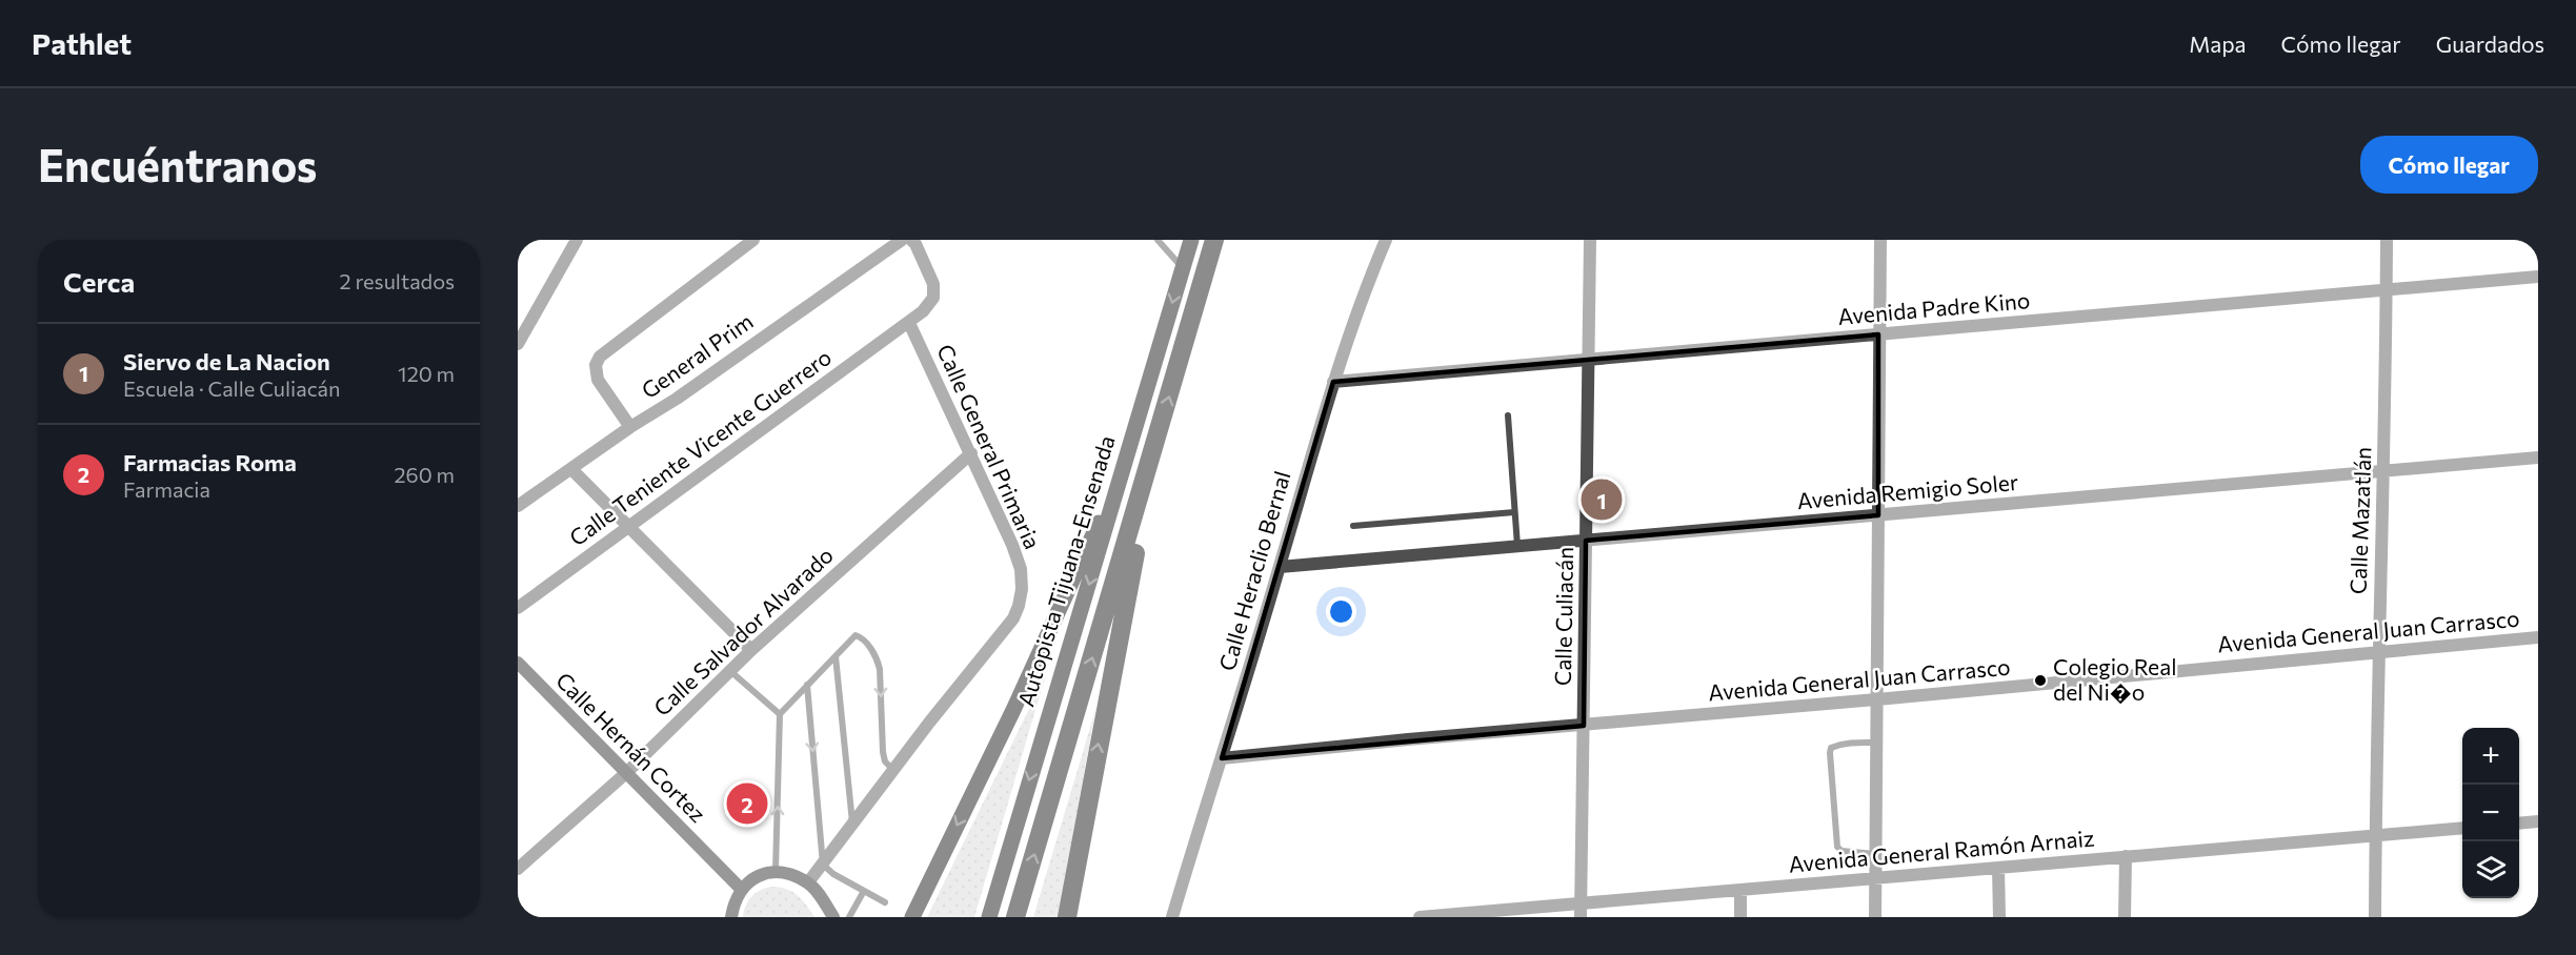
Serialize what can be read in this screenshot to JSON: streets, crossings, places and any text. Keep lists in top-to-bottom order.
{
  "streets": {
    "main road": ["Autopista Tijuana-Ensenada", "Calle Hernán Cortez"],
    "street": [
      "Avenida Padre Kino",
      "General Prim",
      "Calle General Primaria",
      "Calle Teniente Vicente Guerrero",
      "Avenida Remigio Soler",
      "Calle Mazatlán",
      "Calle Heraclio Bernal",
      "Calle Culiacán",
      "Calle Salvador Alvarado",
      "Avenida General Juan Carrasco",
      "Avenida General Ramón Arnaiz"
    ]
  },
  "crossings": [
    ["Avenida Padre Kino", "Calle Mazatlán"],
    ["Avenida Padre Kino", "Calle Heraclio Bernal"],
    ["Avenida Padre Kino", "Calle Culiacán"],
    ["Calle General Primaria", "Calle Teniente Vicente Guerrero"],
    ["Calle General Primaria", "Calle Salvador Alvarado"],
    ["Avenida Remigio Soler", "Calle Mazatlán"],
    ["Avenida Remigio Soler", "Calle Heraclio Bernal"],
    ["Avenida Remigio Soler", "Calle Culiacán"],
    ["Calle Mazatlán", "Avenida General Juan Carrasco"],
    ["Calle Mazatlán", "Avenida General Ramón Arnaiz"],
    ["Calle Heraclio Bernal", "Avenida General Juan Carrasco"],
    ["Calle Culiacán", "Avenida General Juan Carrasco"],
    ["Calle Culiacán", "Avenida General Ramón Arnaiz"],
    ["Calle Salvador Alvarado", "Calle Hernán Cortez"]
  ],
  "places": ["Colegio Real del Ni�o"],
  "page": {
    "header": "Pathlet",
    "nav": ["Mapa", "Cómo llegar", "Guardados"],
    "buttons": "Cómo llegar",
    "title": "Encuéntranos",
    "heading": ["Cerca", "2 resultados"],
    "list": [
      {
        "mark": "1",
        "name": "Siervo de La Nacion",
        "note": "Escuela · Calle Culiacán",
        "value": "120 m"
      },
      {
        "mark": "2",
        "name": "Farmacias Roma",
        "note": "Farmacia",
        "value": "260 m"
      }
    ],
    "pins": ["1", "2"],
    "map_buttons": ["+", "−"]
  }
}
